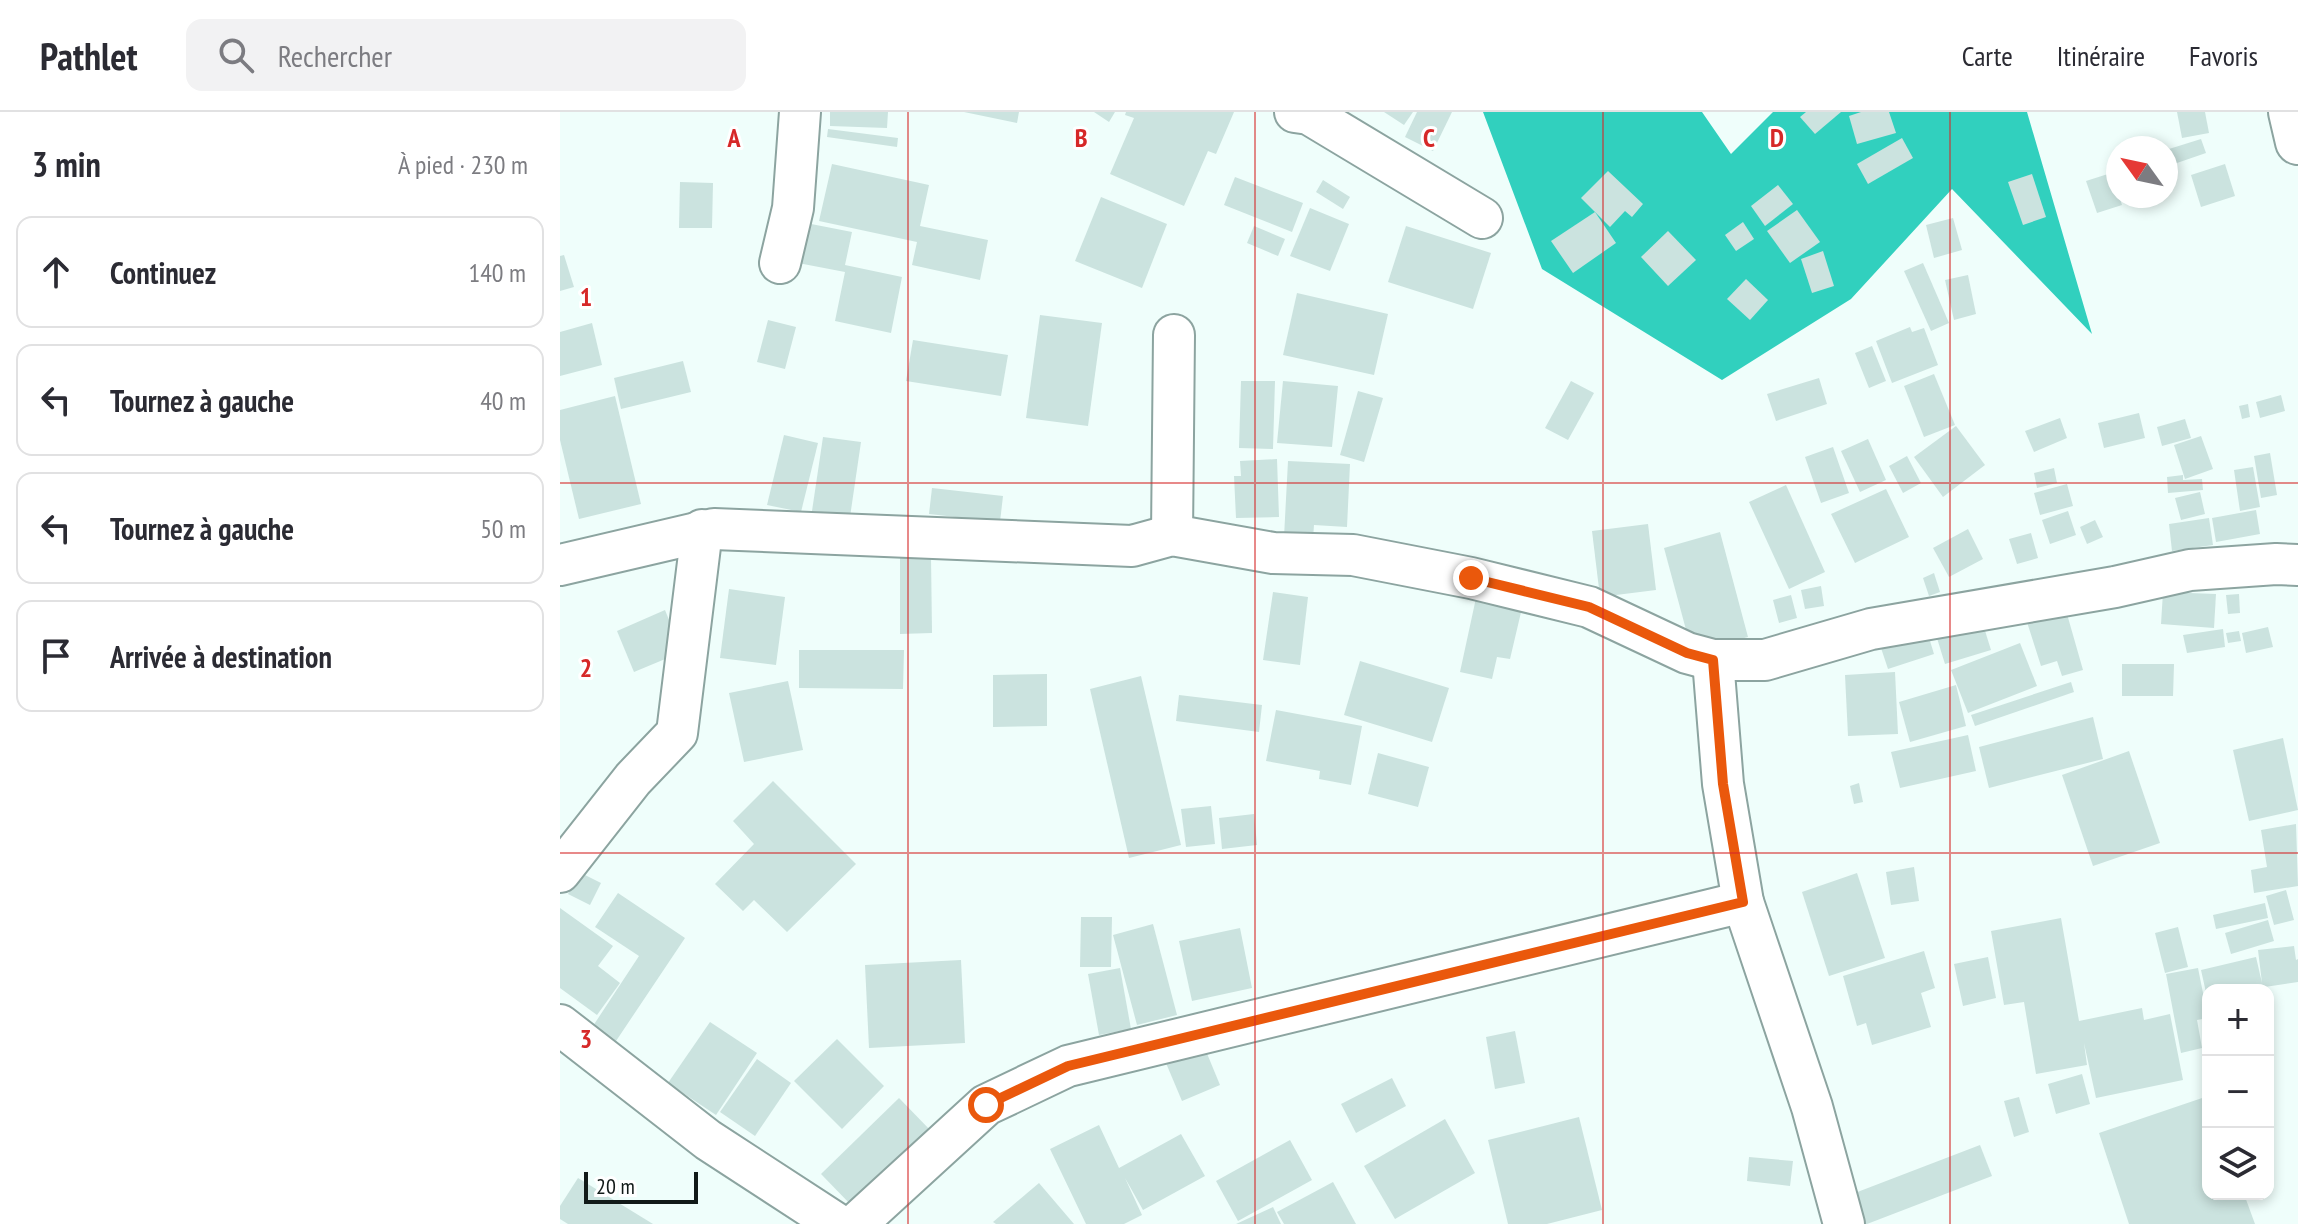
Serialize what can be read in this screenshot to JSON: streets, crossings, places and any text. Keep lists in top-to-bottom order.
{
  "scale_bar": "20 m",
  "north": "top left",
  "page": {
    "header": "Pathlet",
    "search": "Rechercher",
    "nav": ["Carte", "Itinéraire", "Favoris"],
    "heading": ["3 min", "À pied · 230 m"],
    "list": [
      ["Continuez", "140 m"],
      ["Tournez à gauche", "40 m"],
      ["Tournez à gauche", "50 m"],
      "Arrivée à destination"
    ],
    "map_buttons": ["+", "−"],
    "scale": "20 m"
  },
  "grid": {
    "columns": [
      "A",
      "B",
      "C",
      "D"
    ],
    "rows": ["1", "2", "3"]
  }
}
